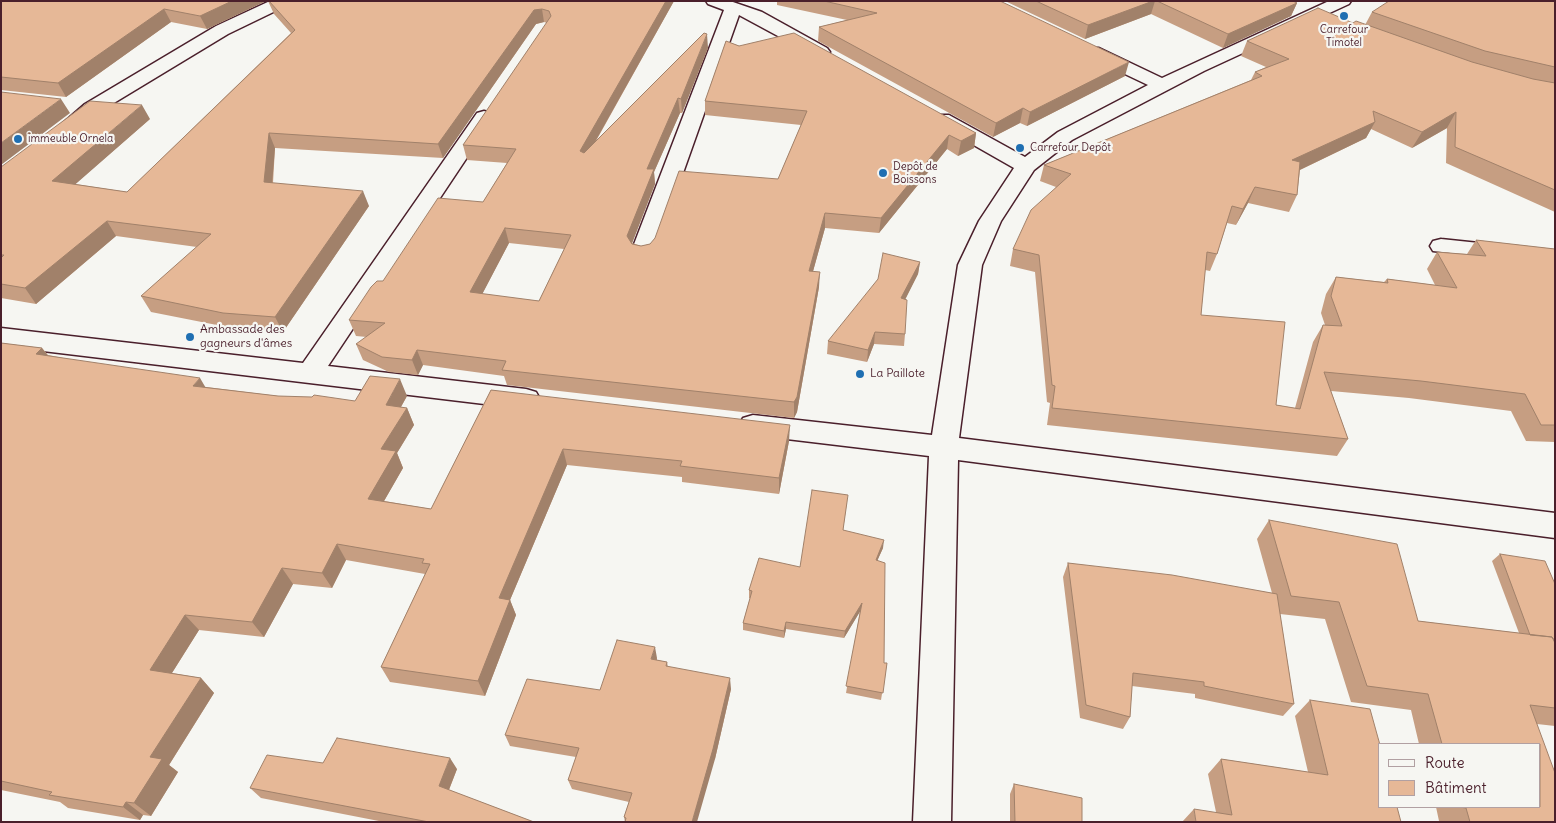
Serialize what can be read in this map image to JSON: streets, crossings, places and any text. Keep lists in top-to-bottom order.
{
  "places": [
    "Carrefour Timotel",
    "immeuble Ornela",
    "Carrefour Depôt",
    "Depôt de Boissons",
    "Ambassade des gagneurs d'âmes",
    "La Paillote"
  ],
  "legend": ["Route", "Bâtiment"]
}
